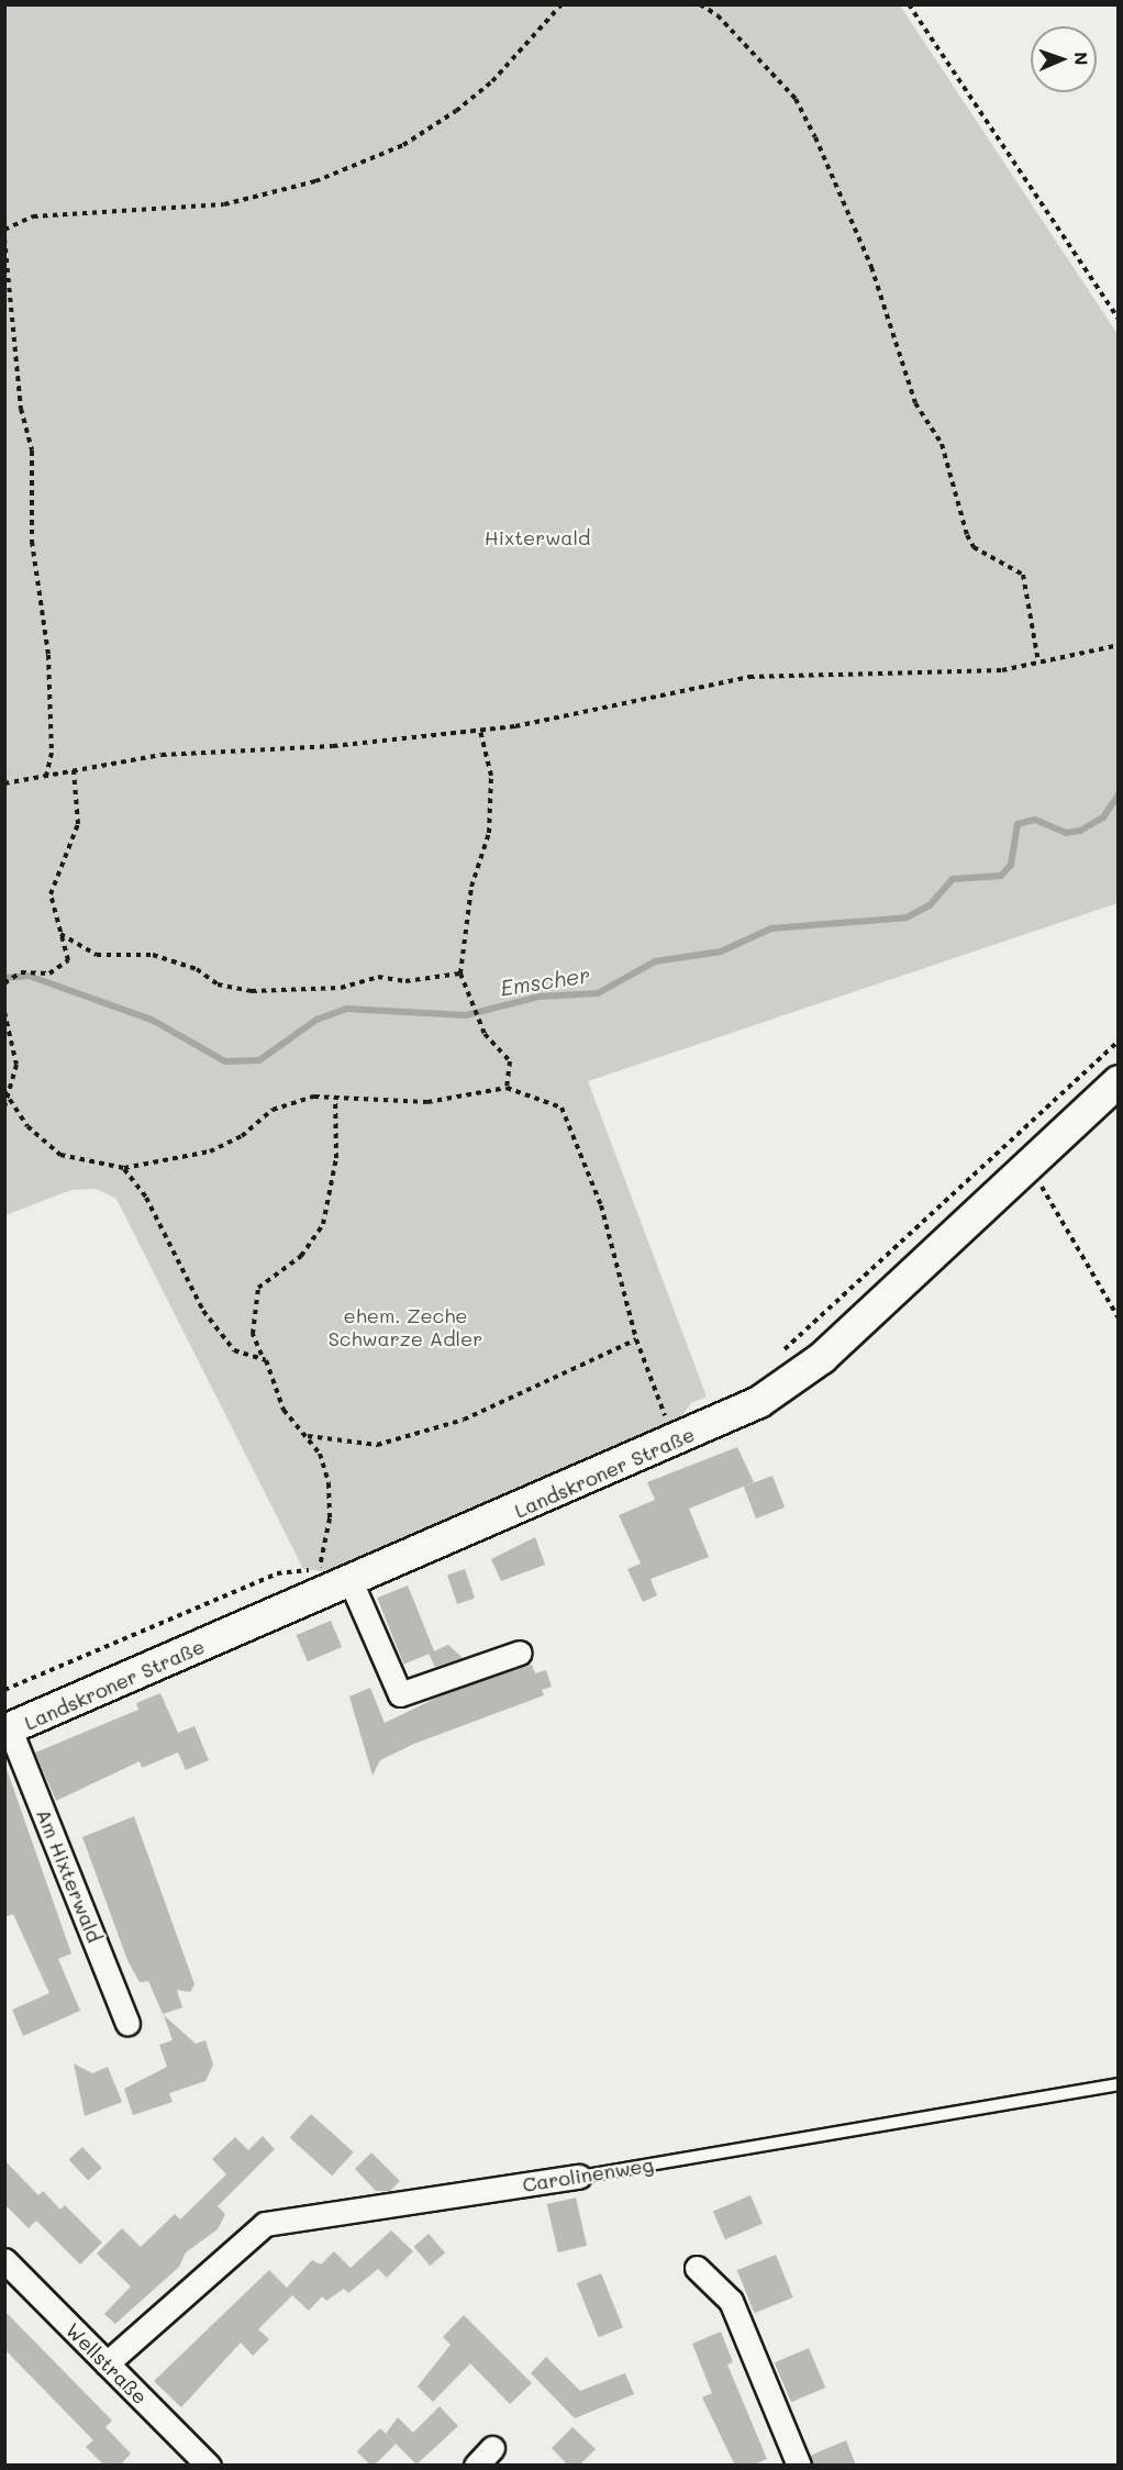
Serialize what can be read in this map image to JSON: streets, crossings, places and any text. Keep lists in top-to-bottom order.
{
  "streets": {
    "street": [
      "Landskroner Straße",
      "Am Hixterwald",
      "Carolinenweg",
      "Wellstraße"
    ]
  },
  "crossings": [
    ["Landskroner Straße", "Am Hixterwald"],
    ["Carolinenweg", "Wellstraße"]
  ],
  "water": ["Emscher"],
  "parks": ["Hixterwald", "ehem. Zeche Schwarze Adler"],
  "north": "right"
}
